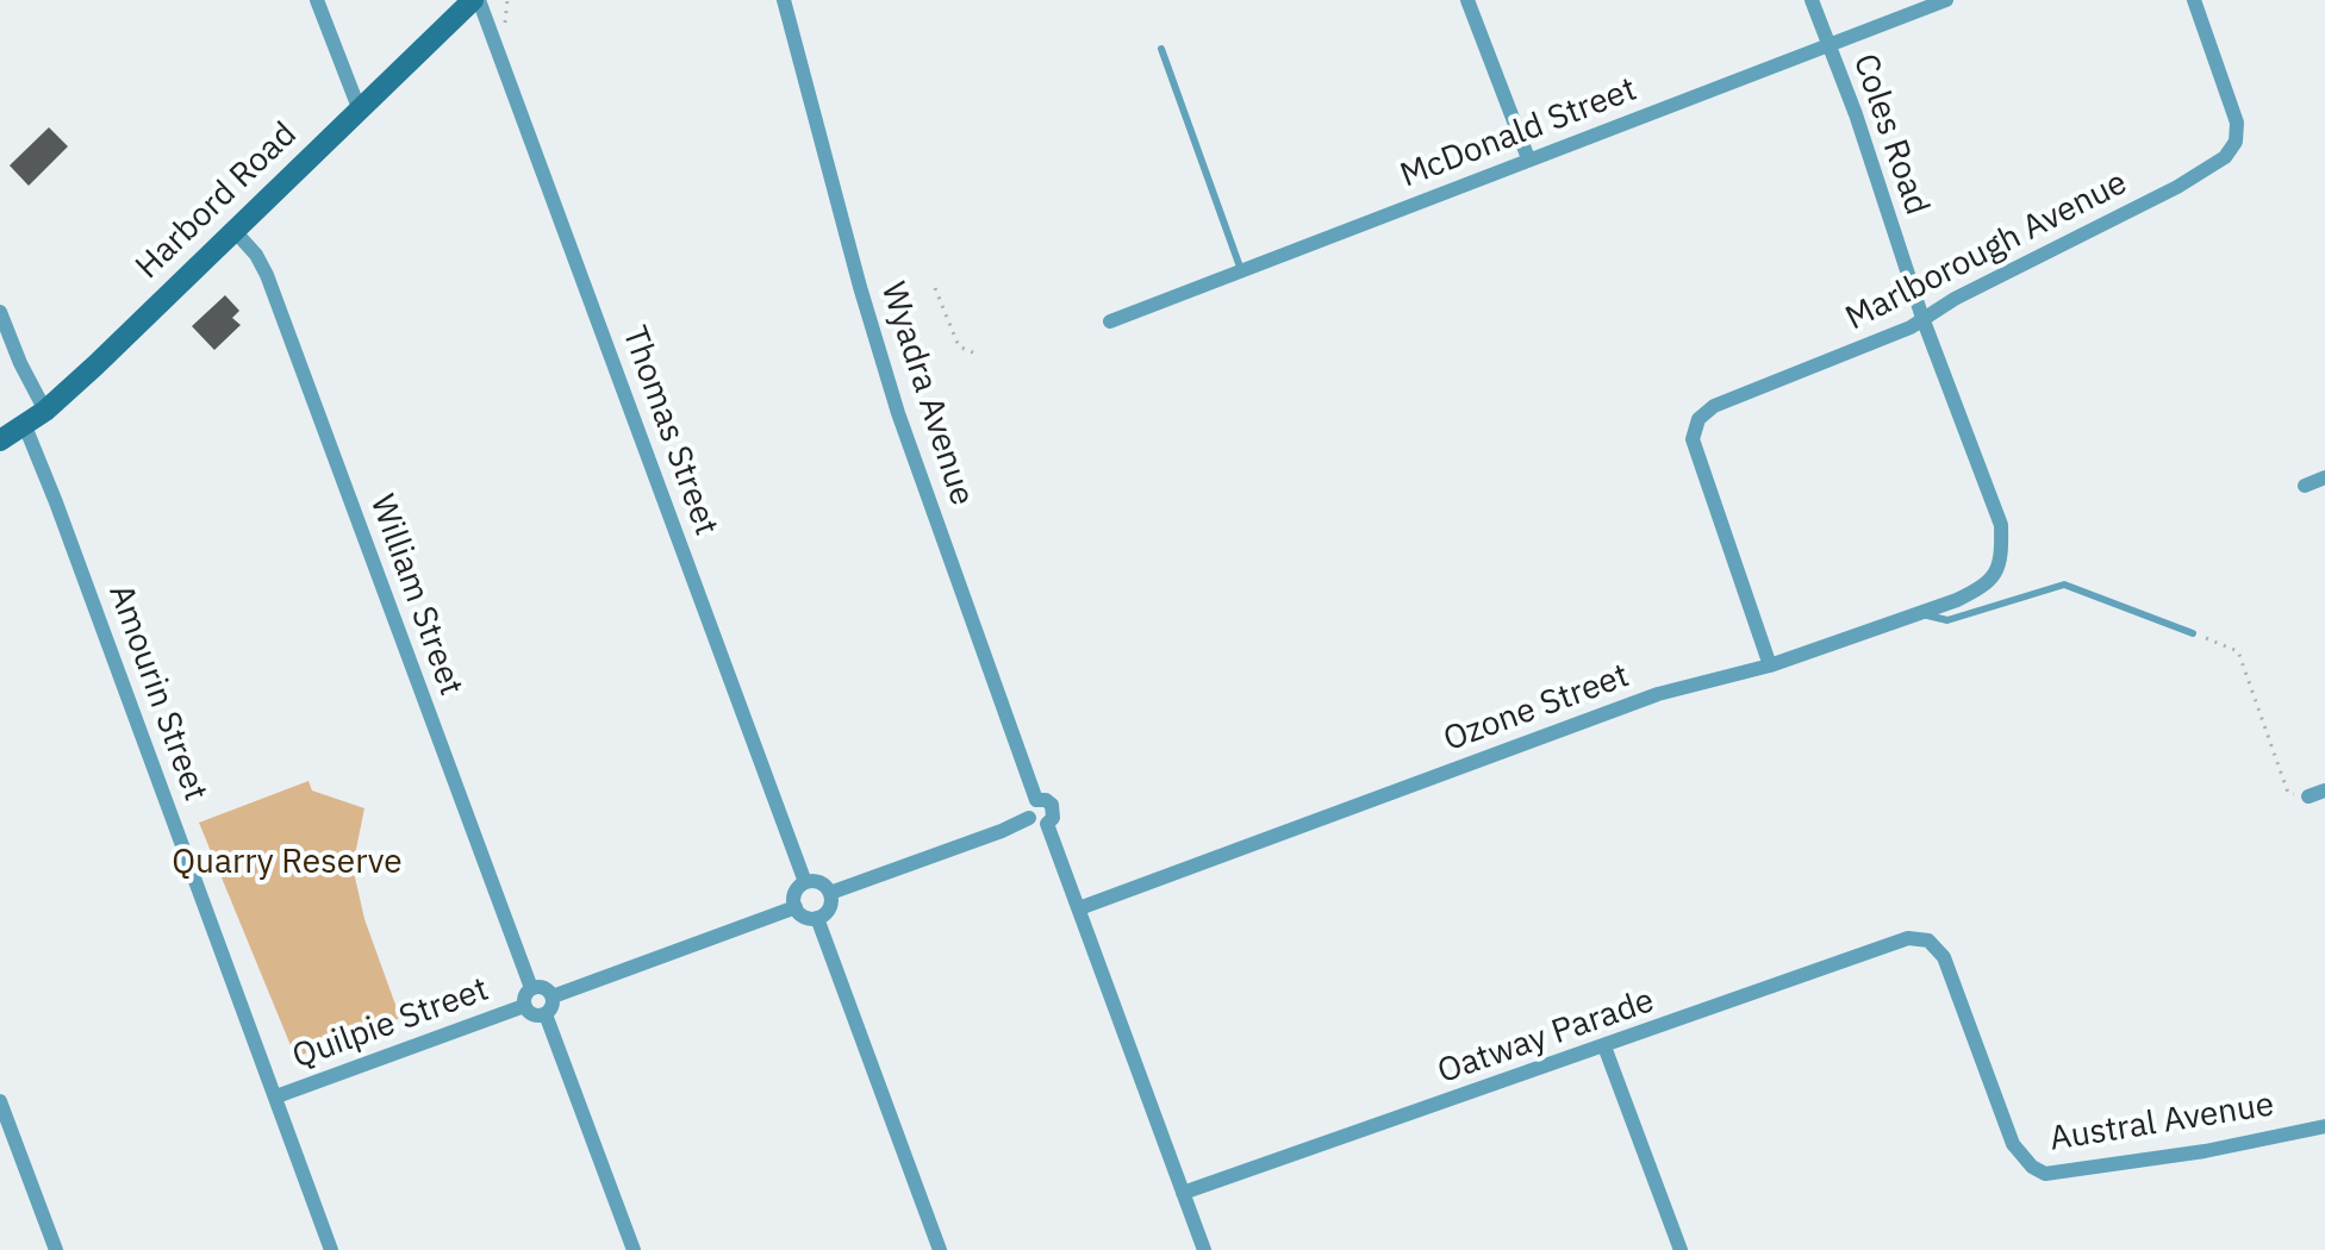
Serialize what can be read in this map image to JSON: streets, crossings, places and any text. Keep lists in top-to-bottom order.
{
  "streets": {
    "main road": ["Harbord Road"],
    "street": [
      "McDonald Street",
      "Coles Road",
      "Marlborough Avenue",
      "Wyadra Avenue",
      "Thomas Street",
      "William Street",
      "Amourin Street",
      "Ozone Street",
      "Quilpie Street",
      "Oatway Parade",
      "Austral Avenue"
    ]
  },
  "crossings": [
    ["McDonald Street", "Coles Road"],
    ["Coles Road", "Marlborough Avenue"],
    ["Coles Road", "Ozone Street"],
    ["Harbord Road", "Thomas Street"],
    ["Harbord Road", "William Street"],
    ["Harbord Road", "Amourin Street"],
    ["Marlborough Avenue", "Ozone Street"],
    ["William Street", "Quilpie Street"],
    ["Amourin Street", "Quilpie Street"],
    ["Oatway Parade", "Austral Avenue"]
  ],
  "parks": ["Quarry Reserve"]
}
